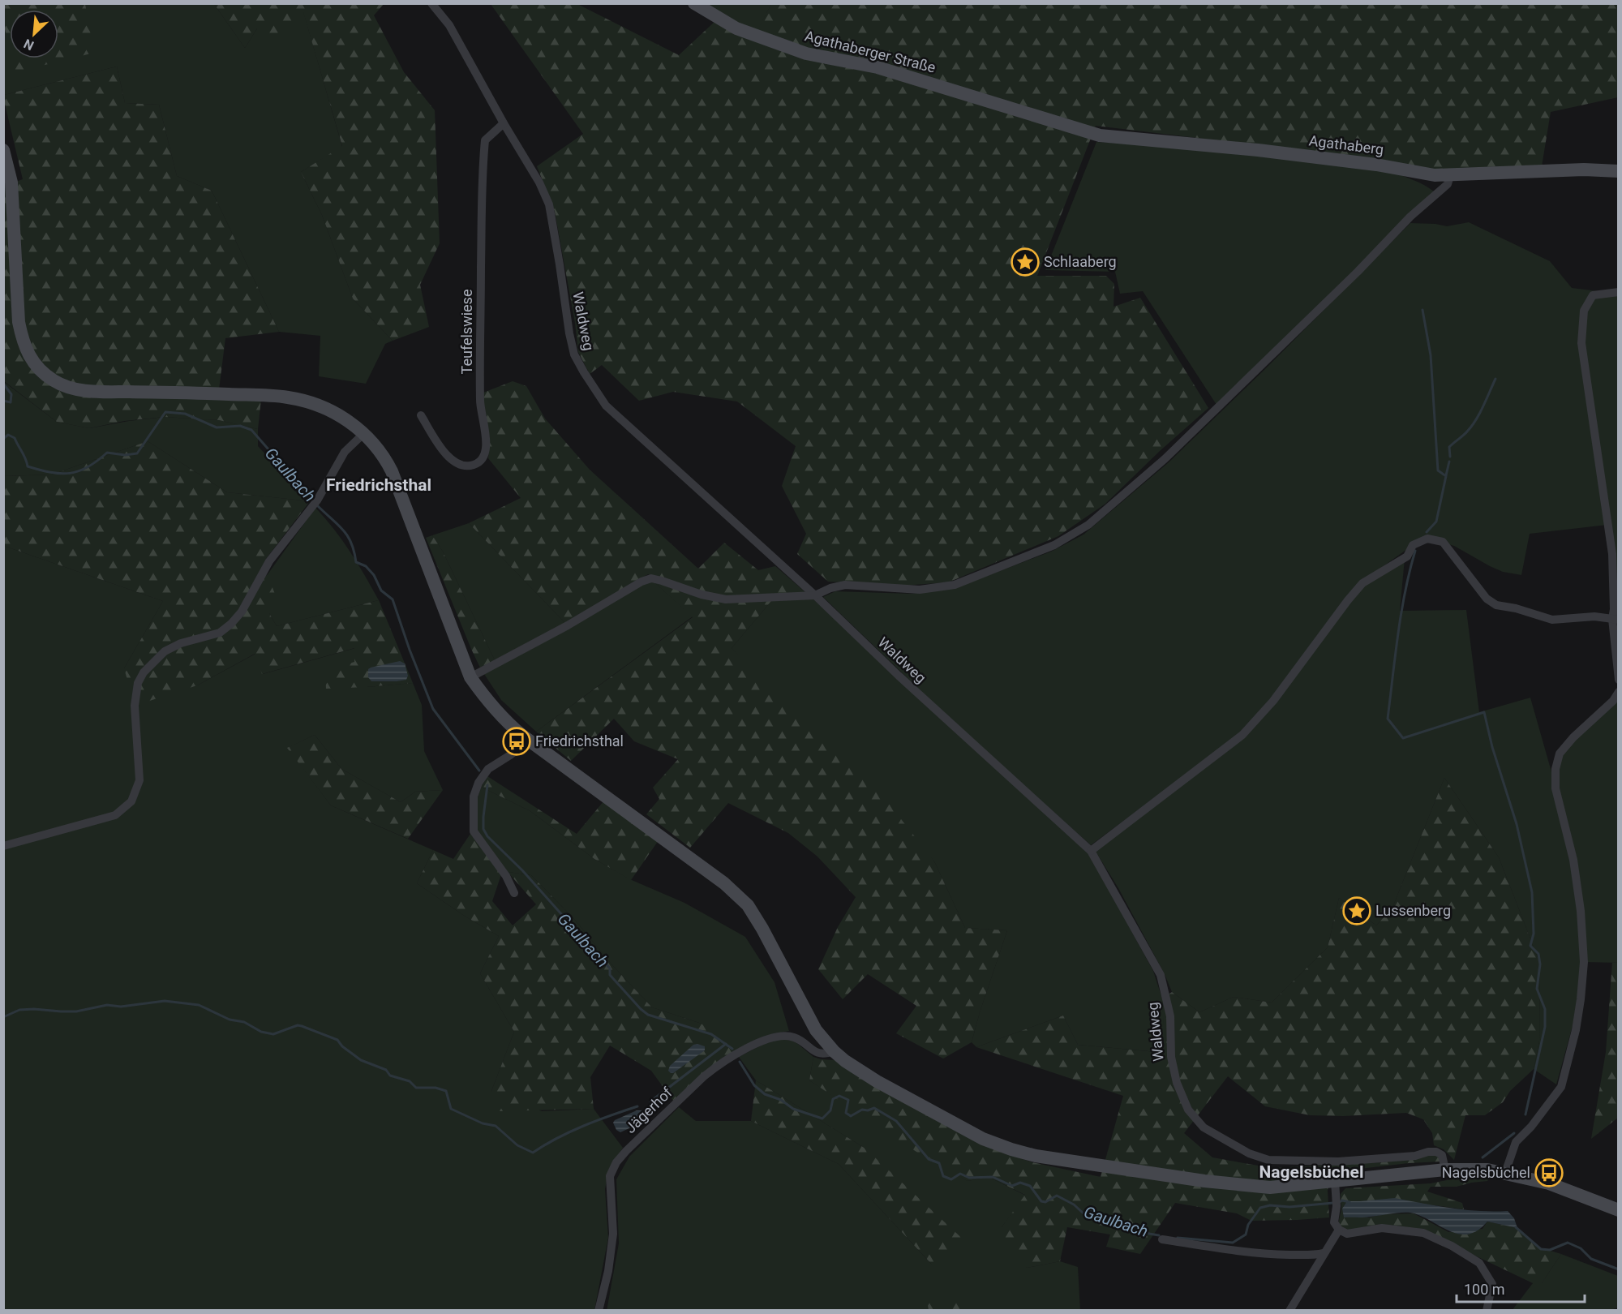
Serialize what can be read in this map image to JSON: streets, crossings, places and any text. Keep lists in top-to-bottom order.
{
  "streets": {
    "main road": ["Agathaberger Straße", "Agathaberg"],
    "street": ["Waldweg", "Teufelswiese", "Jägerhof"]
  },
  "crossings": [
    ["Agathaberger Straße", "Agathaberg"],
    ["Waldweg", "Teufelswiese"]
  ],
  "districts": ["Friedrichsthal", "Nagelsbüchel"],
  "water": ["Gaulbach"],
  "places": {
    "place": ["Schlaaberg", "Lussenberg"],
    "bus stop": ["Friedrichsthal", "Nagelsbüchel"]
  },
  "scale_bar": "100 m",
  "north": "bottom left"
}
